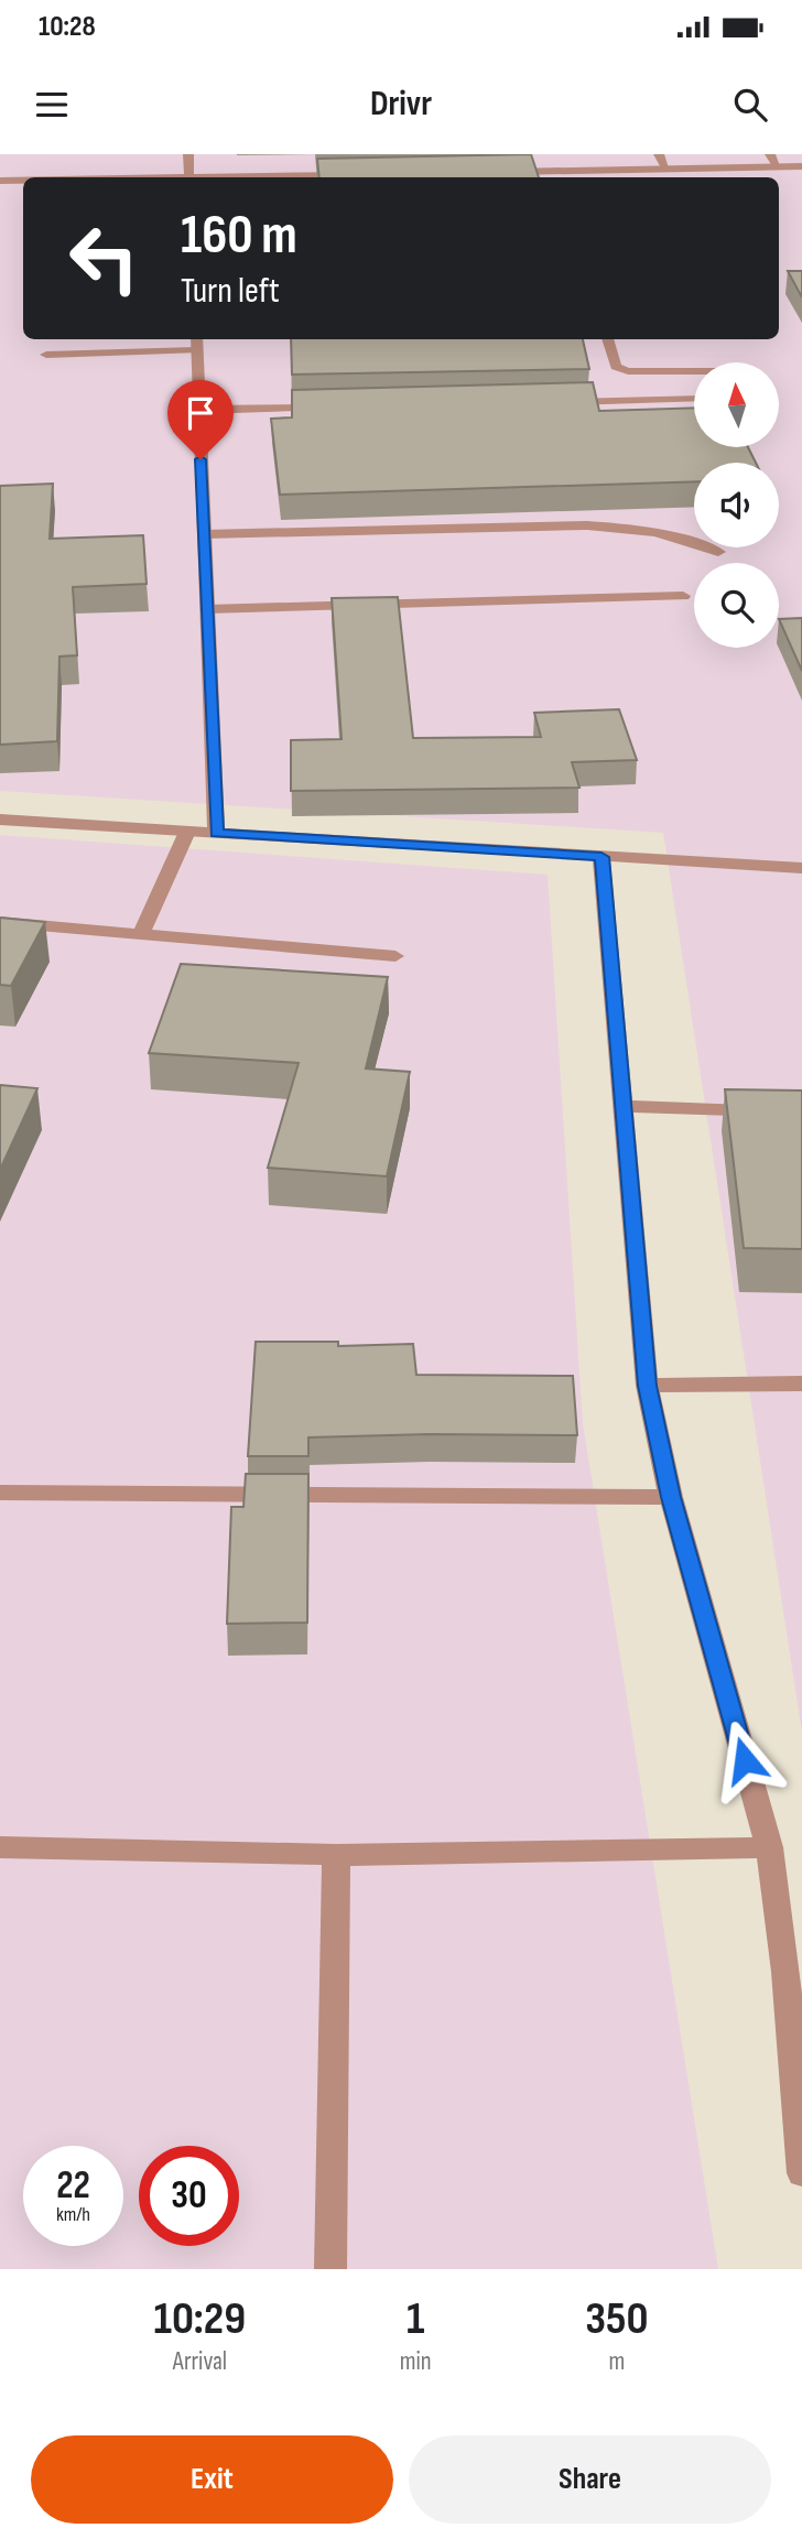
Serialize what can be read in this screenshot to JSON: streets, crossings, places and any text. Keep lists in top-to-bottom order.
{
  "north": "top",
  "page": {
    "status": "10:28",
    "header": "Drivr",
    "turn": ["160 m", "Turn left"],
    "speed": "22 km/h",
    "limit": "30",
    "eta": [
      "10:29",
      "Arrival",
      "1",
      "min",
      "350",
      "m"
    ],
    "buttons": ["Exit", "Share"]
  }
}
